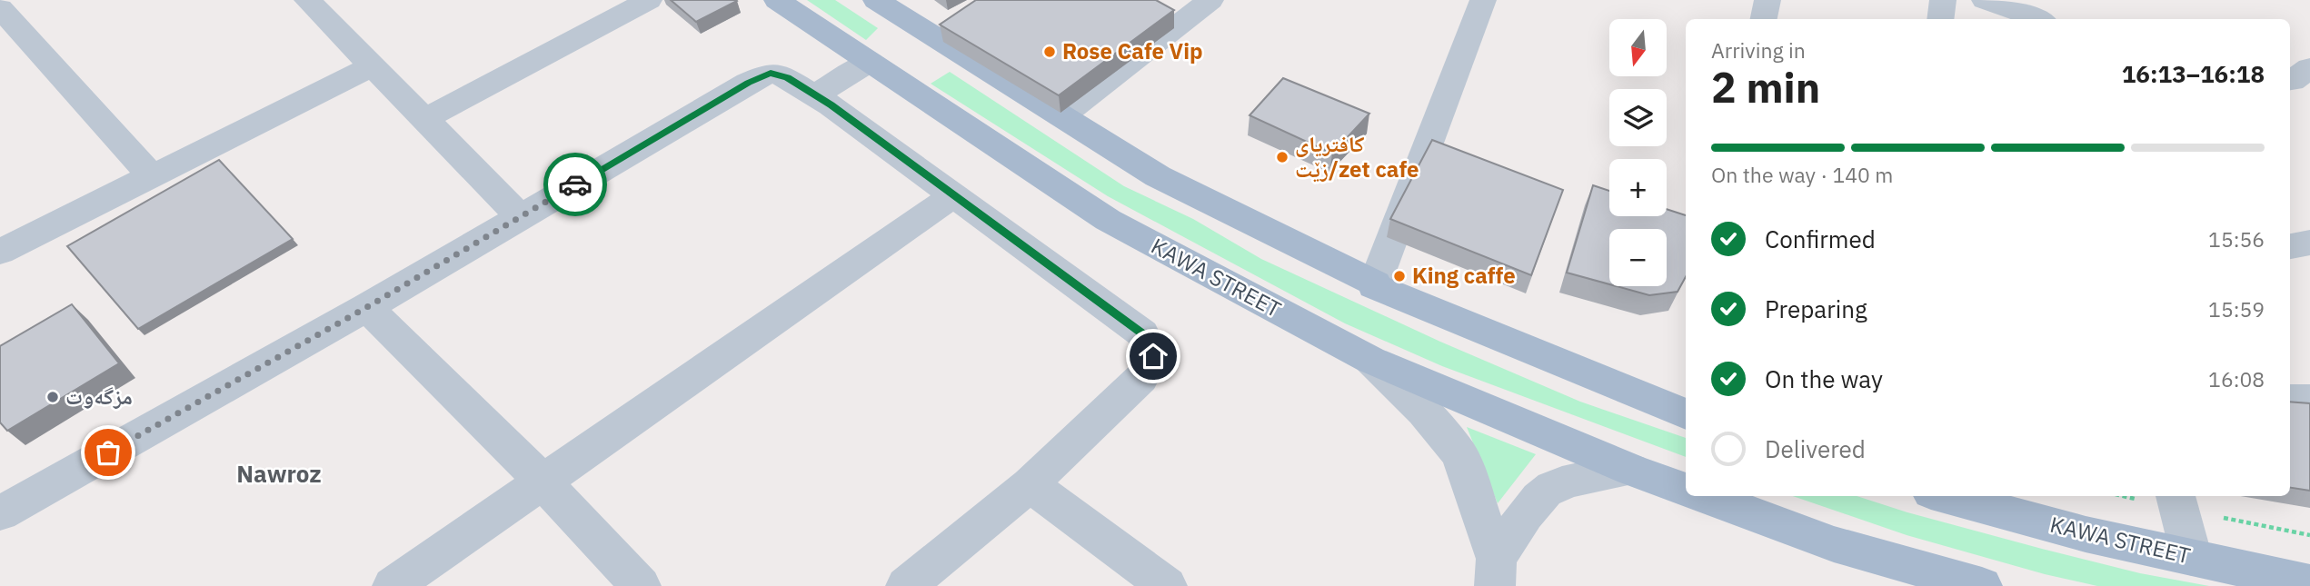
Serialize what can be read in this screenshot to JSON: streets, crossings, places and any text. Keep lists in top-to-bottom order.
{
  "streets": {
    "main road": ["KAWA STREET"]
  },
  "districts": ["Nawroz"],
  "places": [
    "Rose Cafe Vip",
    "کافتریای زێت/zet cafe",
    "King caffe",
    "مزگەوت"
  ],
  "north": "bottom",
  "page": {
    "map_buttons": ["+", "−"],
    "heading": ["2 min", "Arriving in", "16:13–16:18"],
    "bar": "On the way · 140 m",
    "list": [
      ["Confirmed", "15:56"],
      ["Preparing", "15:59"],
      ["On the way", "16:08"],
      "Delivered"
    ]
  }
}
